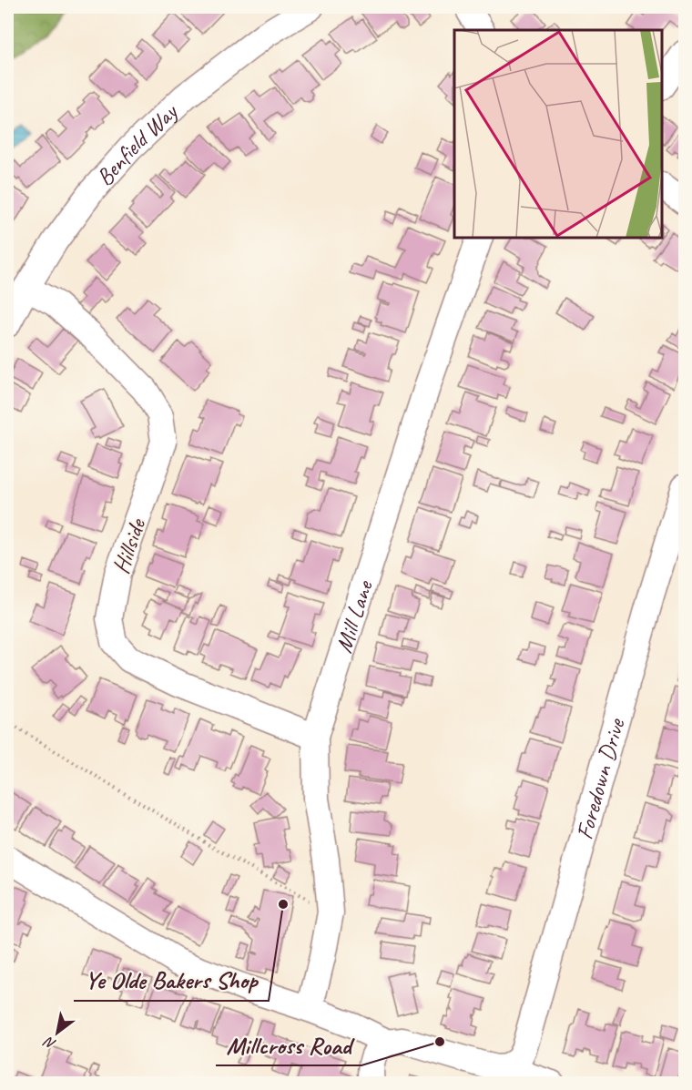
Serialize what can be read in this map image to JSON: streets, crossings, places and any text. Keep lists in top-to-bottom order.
{
  "streets": {
    "street": [
      "Benfield Way",
      "Hillside",
      "Mill Lane",
      "Foredown Drive"
    ]
  },
  "crossings": [
    ["Benfield Way", "Hillside"],
    ["Hillside", "Mill Lane"]
  ],
  "places": ["Ye Olde Bakers Shop", "Millcross Road"],
  "north": "bottom left"
}
